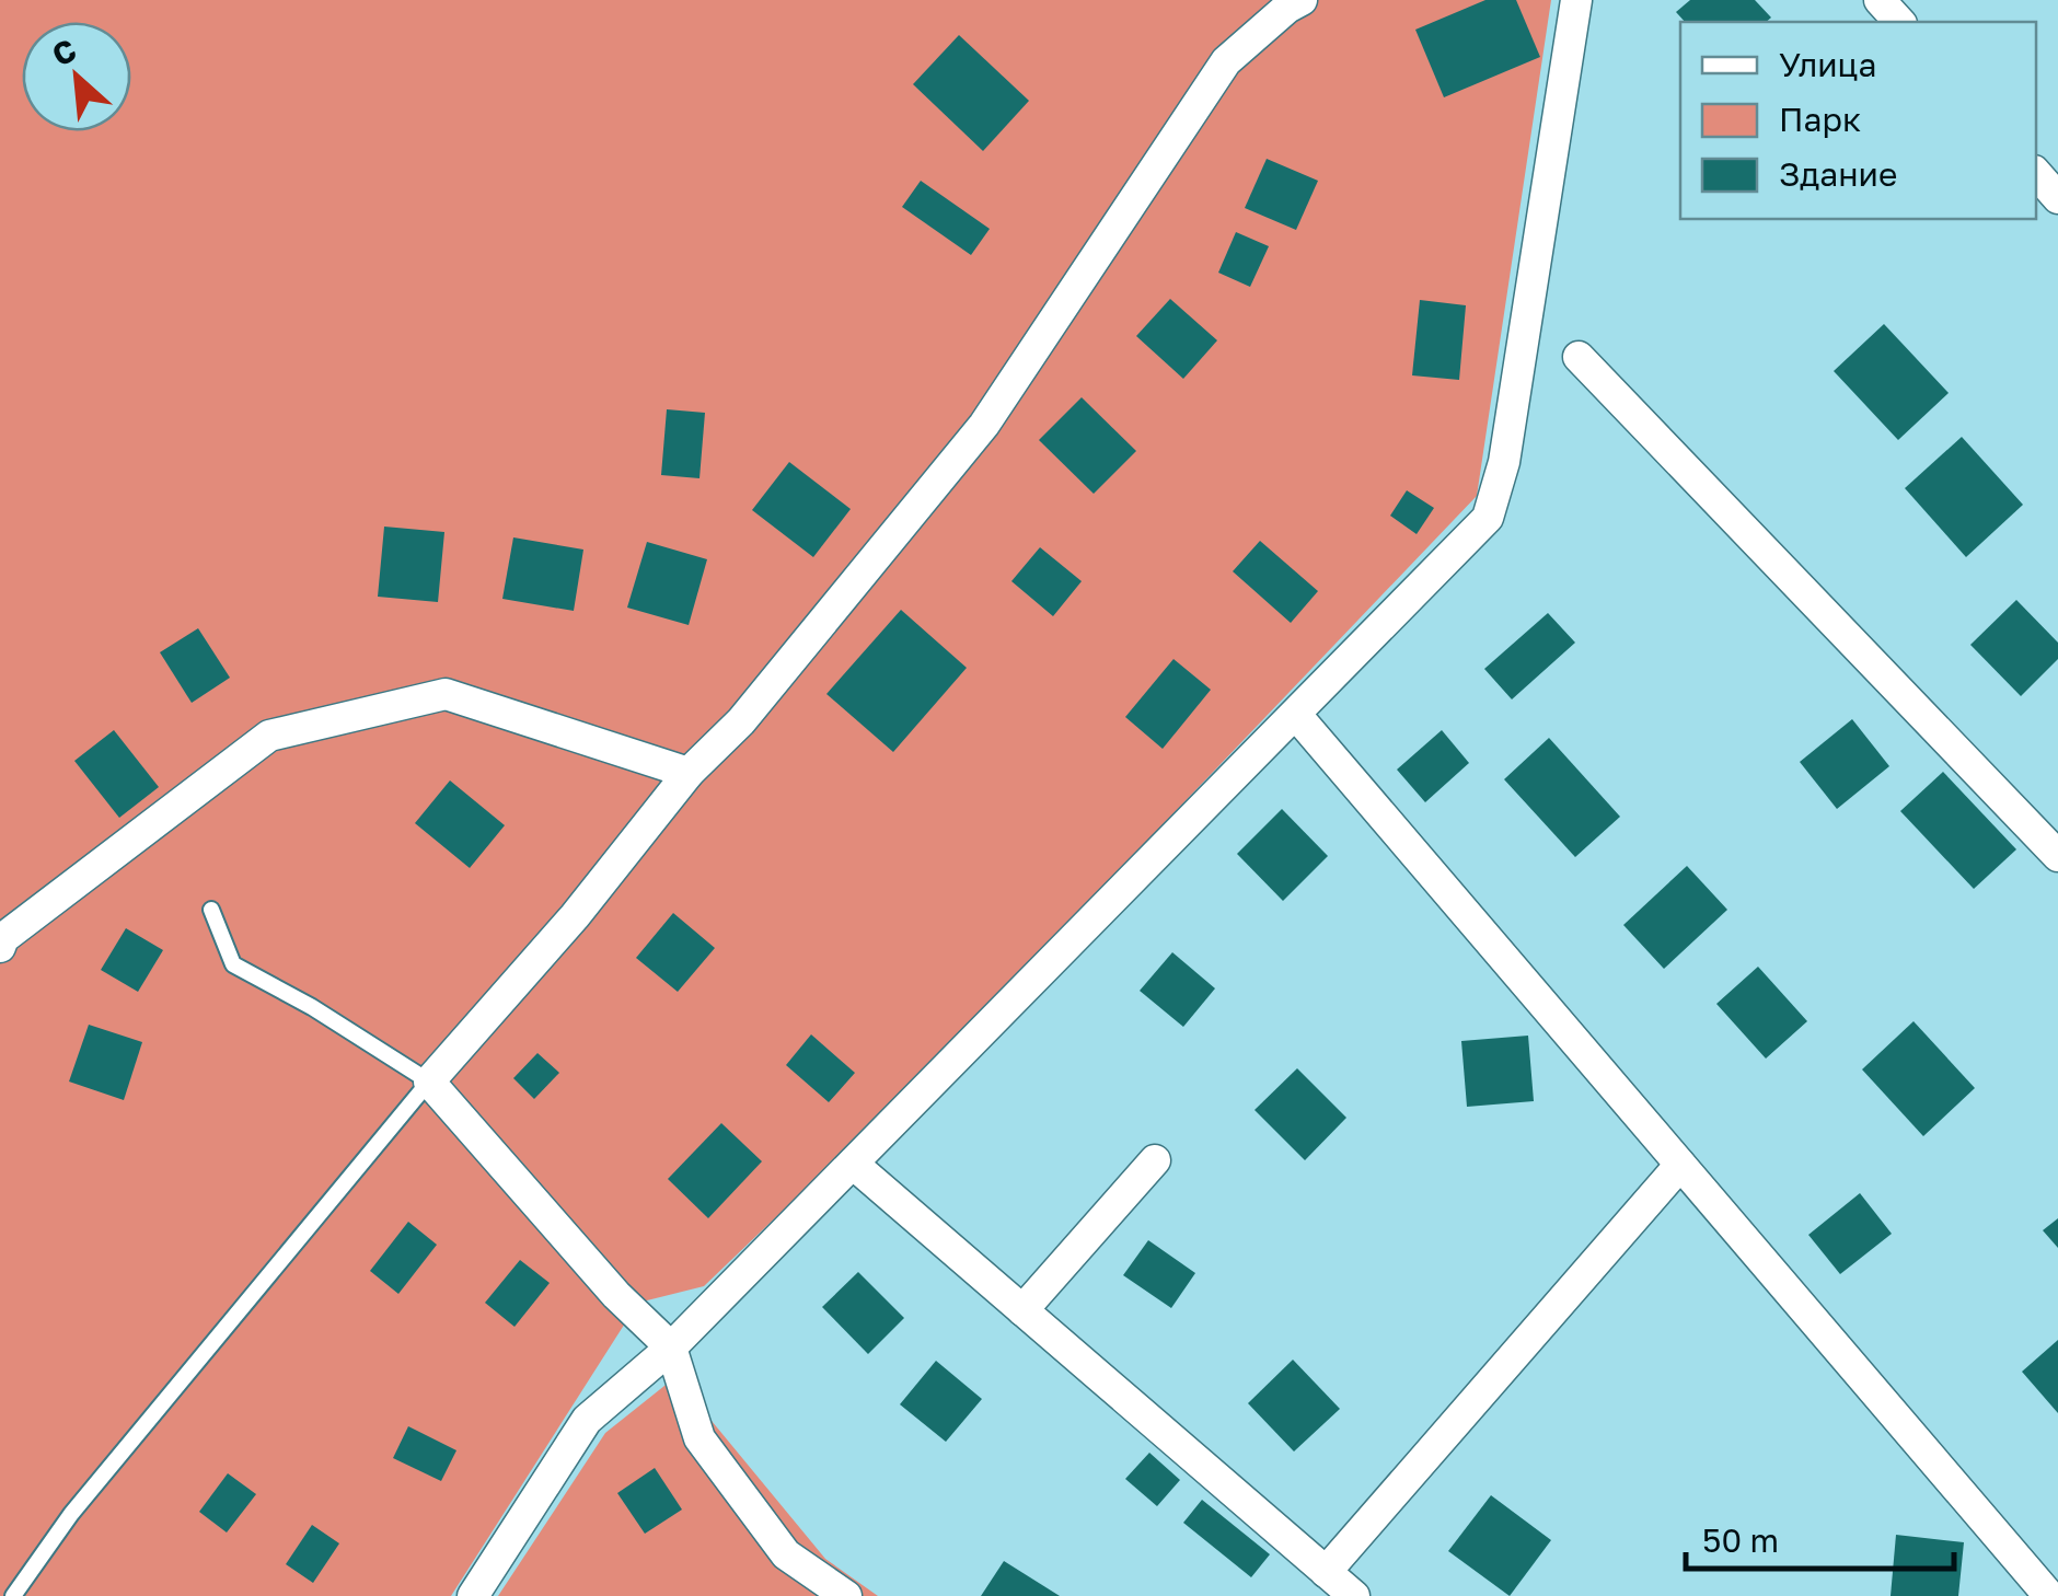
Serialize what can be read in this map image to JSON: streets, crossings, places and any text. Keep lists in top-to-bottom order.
{
  "legend": ["Улица", "Парк", "Здание"],
  "scale_bar": "50 m",
  "north": "top left"
}
